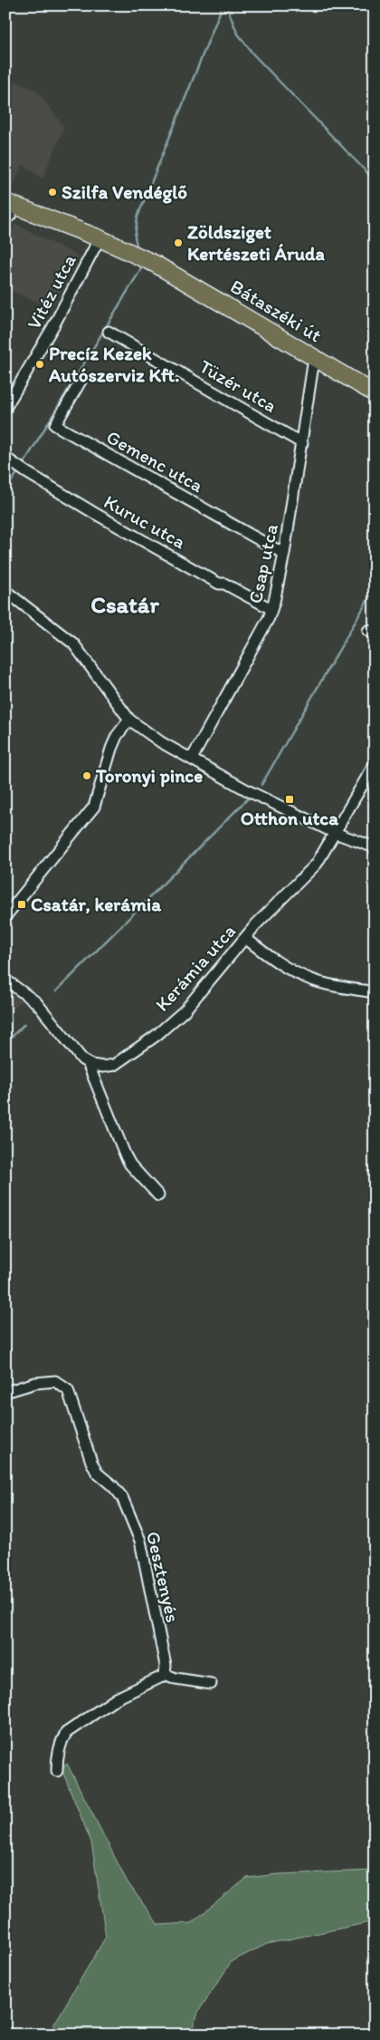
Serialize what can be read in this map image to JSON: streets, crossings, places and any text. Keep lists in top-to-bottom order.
{
  "streets": {
    "main road": ["Bátaszéki út"],
    "street": [
      "Vitéz utca",
      "Tüzér utca",
      "Gemenc utca",
      "Kuruc utca",
      "Csap utca",
      "Kerámia utca",
      "Gesztenyés"
    ]
  },
  "crossings": [
    ["Vitéz utca", "Bátaszéki út"],
    ["Bátaszéki út", "Csap utca"],
    ["Tüzér utca", "Csap utca"],
    ["Gemenc utca", "Csap utca"],
    ["Kuruc utca", "Csap utca"]
  ],
  "districts": ["Csatár"],
  "places": {
    "other": [
      "Szilfa Vendéglő",
      "Zöldsziget Kertészeti Áruda",
      "Precíz Kezek Autószerviz Kft.",
      "Toronyi pince"
    ],
    "transit": ["Otthon utca", "Csatár, kerámia"]
  }
}
